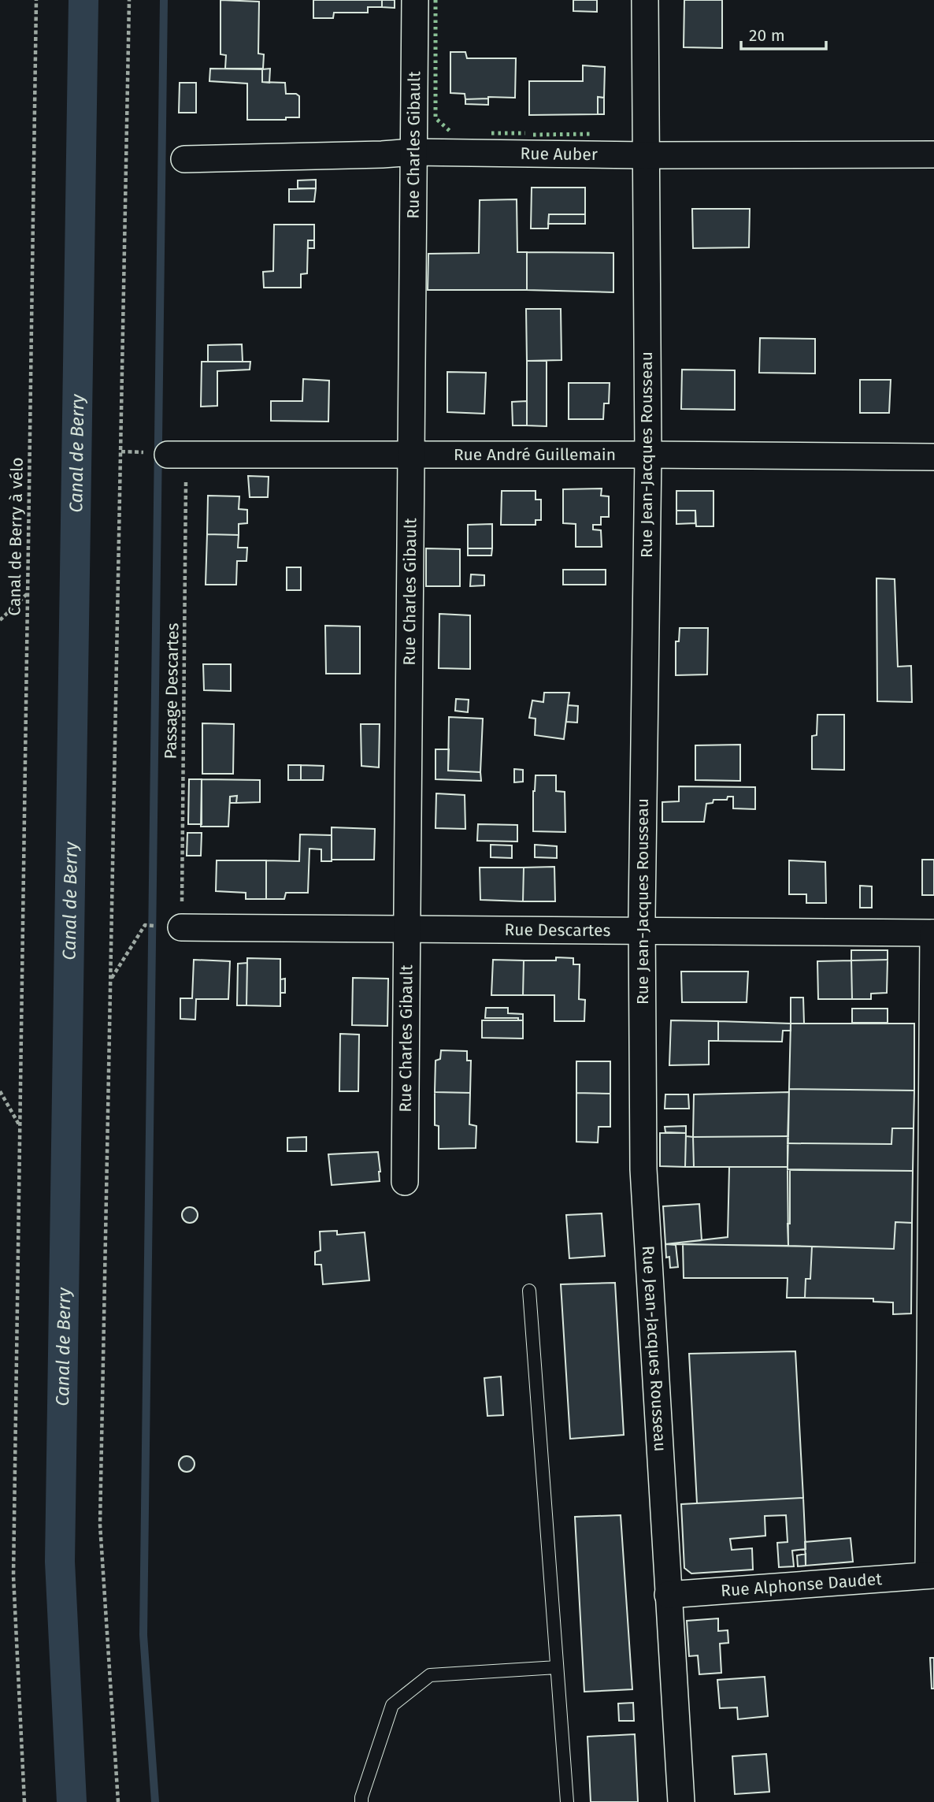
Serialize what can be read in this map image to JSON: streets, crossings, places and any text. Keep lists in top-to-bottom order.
{
  "streets": {
    "street": [
      "Rue Charles Gibault",
      "Rue Auber",
      "Rue André Guillemain",
      "Rue Jean-Jacques Rousseau",
      "Rue Descartes",
      "Rue Alphonse Daudet"
    ],
    "path": ["Canal de Berry à vélo", "Passage Descartes"]
  },
  "crossings": [
    ["Rue Charles Gibault", "Rue Auber"],
    ["Rue Charles Gibault", "Rue André Guillemain"],
    ["Rue Charles Gibault", "Rue Descartes"],
    ["Rue Auber", "Rue Jean-Jacques Rousseau"],
    ["Rue André Guillemain", "Rue Jean-Jacques Rousseau"],
    ["Rue André Guillemain", "Passage Descartes"],
    ["Rue Jean-Jacques Rousseau", "Rue Descartes"],
    ["Rue Jean-Jacques Rousseau", "Rue Alphonse Daudet"],
    ["Passage Descartes", "Rue Descartes"]
  ],
  "water": ["Canal de Berry"],
  "scale_bar": "20 m"
}
